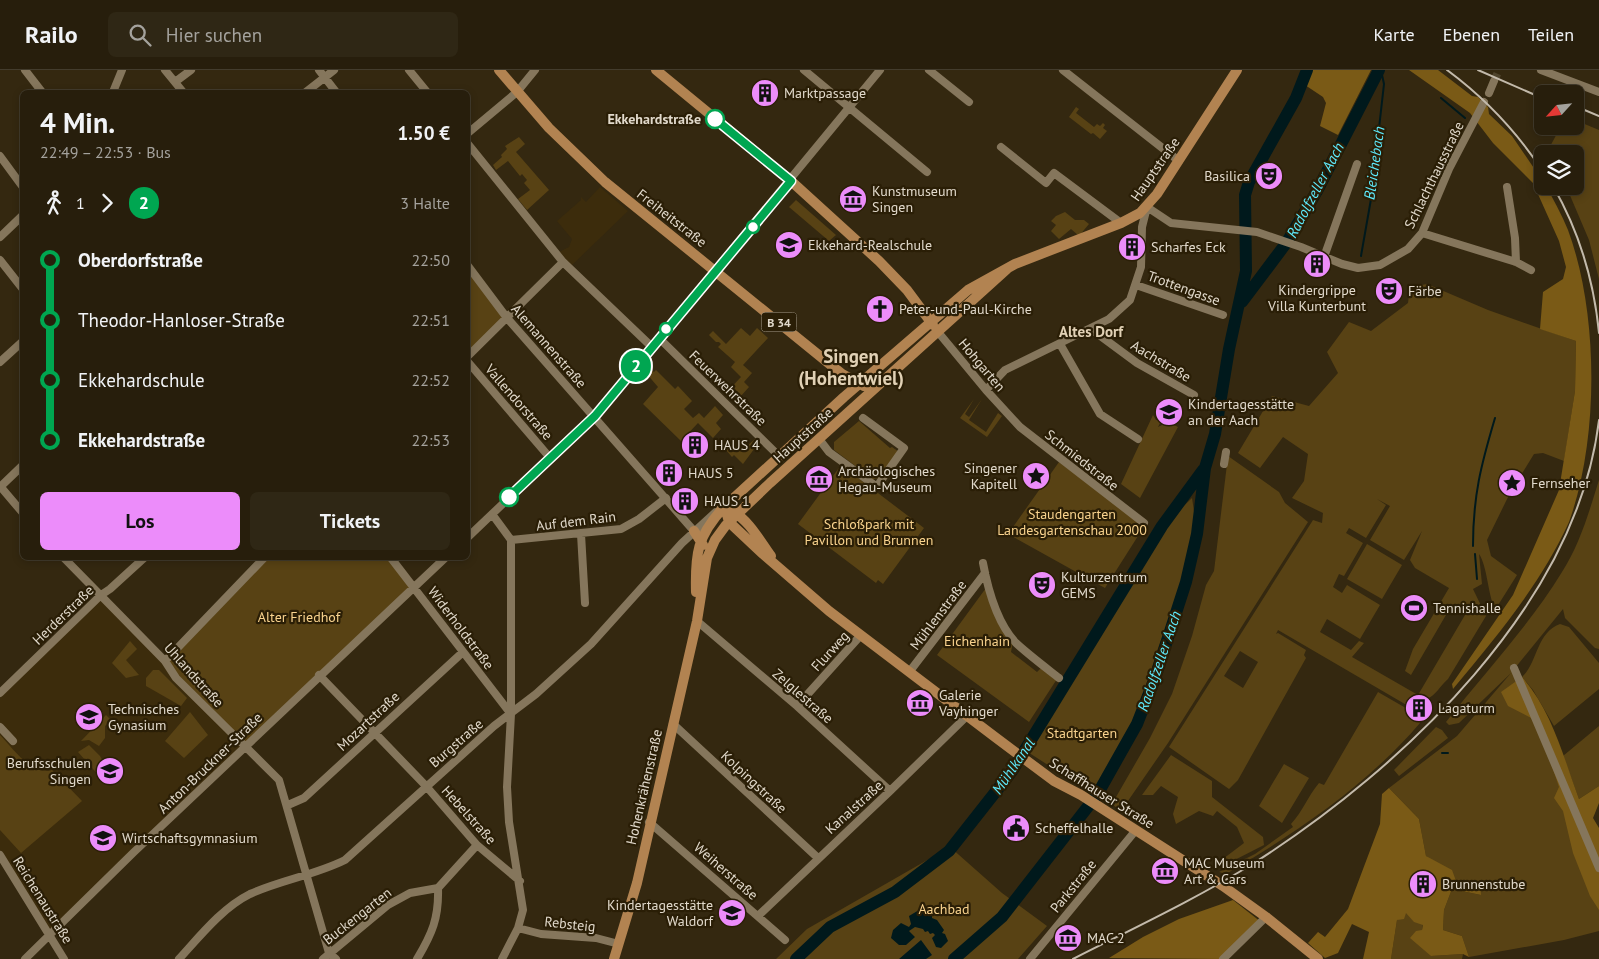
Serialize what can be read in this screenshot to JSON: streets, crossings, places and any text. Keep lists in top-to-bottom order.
{
  "streets": {
    "main road": [
      "Hauptstraße",
      "Freiheitstraße",
      "B 34",
      "Hohenkrähenstraße",
      "Schaffhauser Straße"
    ],
    "street": [
      "Schlachthausstraße",
      "Trottengasse",
      "Alemannenstraße",
      "Aachstraße",
      "Hohgarten",
      "Feuerwehrstraße",
      "Vallendorstraße",
      "Schmiedstraße",
      "Auf dem Rain",
      "Herderstraße",
      "Mühlenstraße",
      "Widerholdstraße",
      "Flurweg",
      "Uhlandstraße",
      "Zelglestraße",
      "Mozartstraße",
      "Burgstraße",
      "Anton-Bruckner-Straße",
      "Kolpingstraße",
      "Kanalstraße",
      "Hebelstraße",
      "Weiherstraße",
      "Parkstraße",
      "Reichenaustraße",
      "Buckengarten",
      "Rebsteig"
    ]
  },
  "crossings": [
    ["Hauptstraße", "Schlachthausstraße"],
    ["Hauptstraße", "Freiheitstraße"],
    ["Hauptstraße", "Hohgarten"],
    ["Hauptstraße", "Feuerwehrstraße"],
    ["Hauptstraße", "Burgstraße"],
    ["Hauptstraße", "Hohenkrähenstraße"],
    ["Hauptstraße", "Schaffhauser Straße"],
    ["Alemannenstraße", "Auf dem Rain"],
    ["Alemannenstraße", "Burgstraße"],
    ["Hohgarten", "Schmiedstraße"],
    ["Herderstraße", "Uhlandstraße"],
    ["Mühlenstraße", "Schaffhauser Straße"],
    ["Widerholdstraße", "Mozartstraße"],
    ["Widerholdstraße", "Burgstraße"],
    ["Widerholdstraße", "Anton-Bruckner-Straße"],
    ["Flurweg", "Zelglestraße"],
    ["Flurweg", "Schaffhauser Straße"],
    ["Uhlandstraße", "Mozartstraße"],
    ["Uhlandstraße", "Burgstraße"],
    ["Uhlandstraße", "Anton-Bruckner-Straße"],
    ["Uhlandstraße", "Buckengarten"],
    ["Zelglestraße", "Hohenkrähenstraße"],
    ["Zelglestraße", "Kanalstraße"],
    ["Mozartstraße", "Hebelstraße"],
    ["Burgstraße", "Hohenkrähenstraße"],
    ["Burgstraße", "Schaffhauser Straße"],
    ["Burgstraße", "Hebelstraße"],
    ["Anton-Bruckner-Straße", "Hebelstraße"],
    ["Anton-Bruckner-Straße", "Reichenaustraße"],
    ["Kolpingstraße", "Hohenkrähenstraße"],
    ["Kolpingstraße", "Kanalstraße"],
    ["Hohenkrähenstraße", "Schaffhauser Straße"],
    ["Hohenkrähenstraße", "Weiherstraße"],
    ["Hohenkrähenstraße", "Rebsteig"],
    ["Schaffhauser Straße", "Kanalstraße"],
    ["Schaffhauser Straße", "Parkstraße"],
    ["Kanalstraße", "Weiherstraße"]
  ],
  "districts": ["Altes Dorf", "Singen (Hohentwiel)"],
  "water": ["Bleichebach", "Radolfzeller Aach", "Mühlkanal"],
  "parks": [
    "Staudengarten Landesgartenschau 2000",
    "Schloßpark mit Pavillon und Brunnen",
    "Alter Friedhof",
    "Eichenhain",
    "Stadtgarten",
    "Aachbad"
  ],
  "places": {
    "building": [
      "Marktpassage",
      "Scharfes Eck",
      "Kindergrippe Villa Kunterbunt",
      "HAUS 4",
      "HAUS 5",
      "HAUS 1",
      "Lagaturm",
      "Brunnenstube"
    ],
    "other": ["Ekkehardstraße"],
    "theatre": ["Basilica", "Färbe", "Kulturzentrum GEMS"],
    "museum": [
      "Kunstmuseum Singen",
      "Archäologisches Hegau-Museum",
      "Galerie Vayhinger",
      "MAC Museum Art & Cars",
      "MAC 2"
    ],
    "school or university": [
      "Ekkehard-Realschule",
      "Kindertagesstätte an der Aach",
      "Technisches Gynasium",
      "Berufsschulen Singen",
      "Wirtschaftsgymnasium",
      "Kindertagesstätte Waldorf"
    ],
    "church": ["Peter-und-Paul-Kirche"],
    "place": ["Singener Kapitell", "Fernseher"],
    "sports": ["Tennishalle"],
    "public building": ["Scheffelhalle"]
  },
  "lines": ["bus line 2"],
  "north": "bottom left",
  "page": {
    "header": "Railo",
    "search": "Hier suchen",
    "nav": ["Karte", "Ebenen", "Teilen"],
    "on_map": "2",
    "heading": ["4 Min.", "22:49 – 22:53 · Bus", "1.50 €"],
    "legs": ["1", "2", "3 Halte"],
    "list": [
      {
        "name": "Oberdorfstraße",
        "value": "22:50"
      },
      {
        "name": "Theodor-Hanloser-Straße",
        "value": "22:51"
      },
      {
        "name": "Ekkehardschule",
        "value": "22:52"
      },
      {
        "name": "Ekkehardstraße",
        "value": "22:53"
      }
    ],
    "buttons": ["Los", "Tickets"]
  }
}
